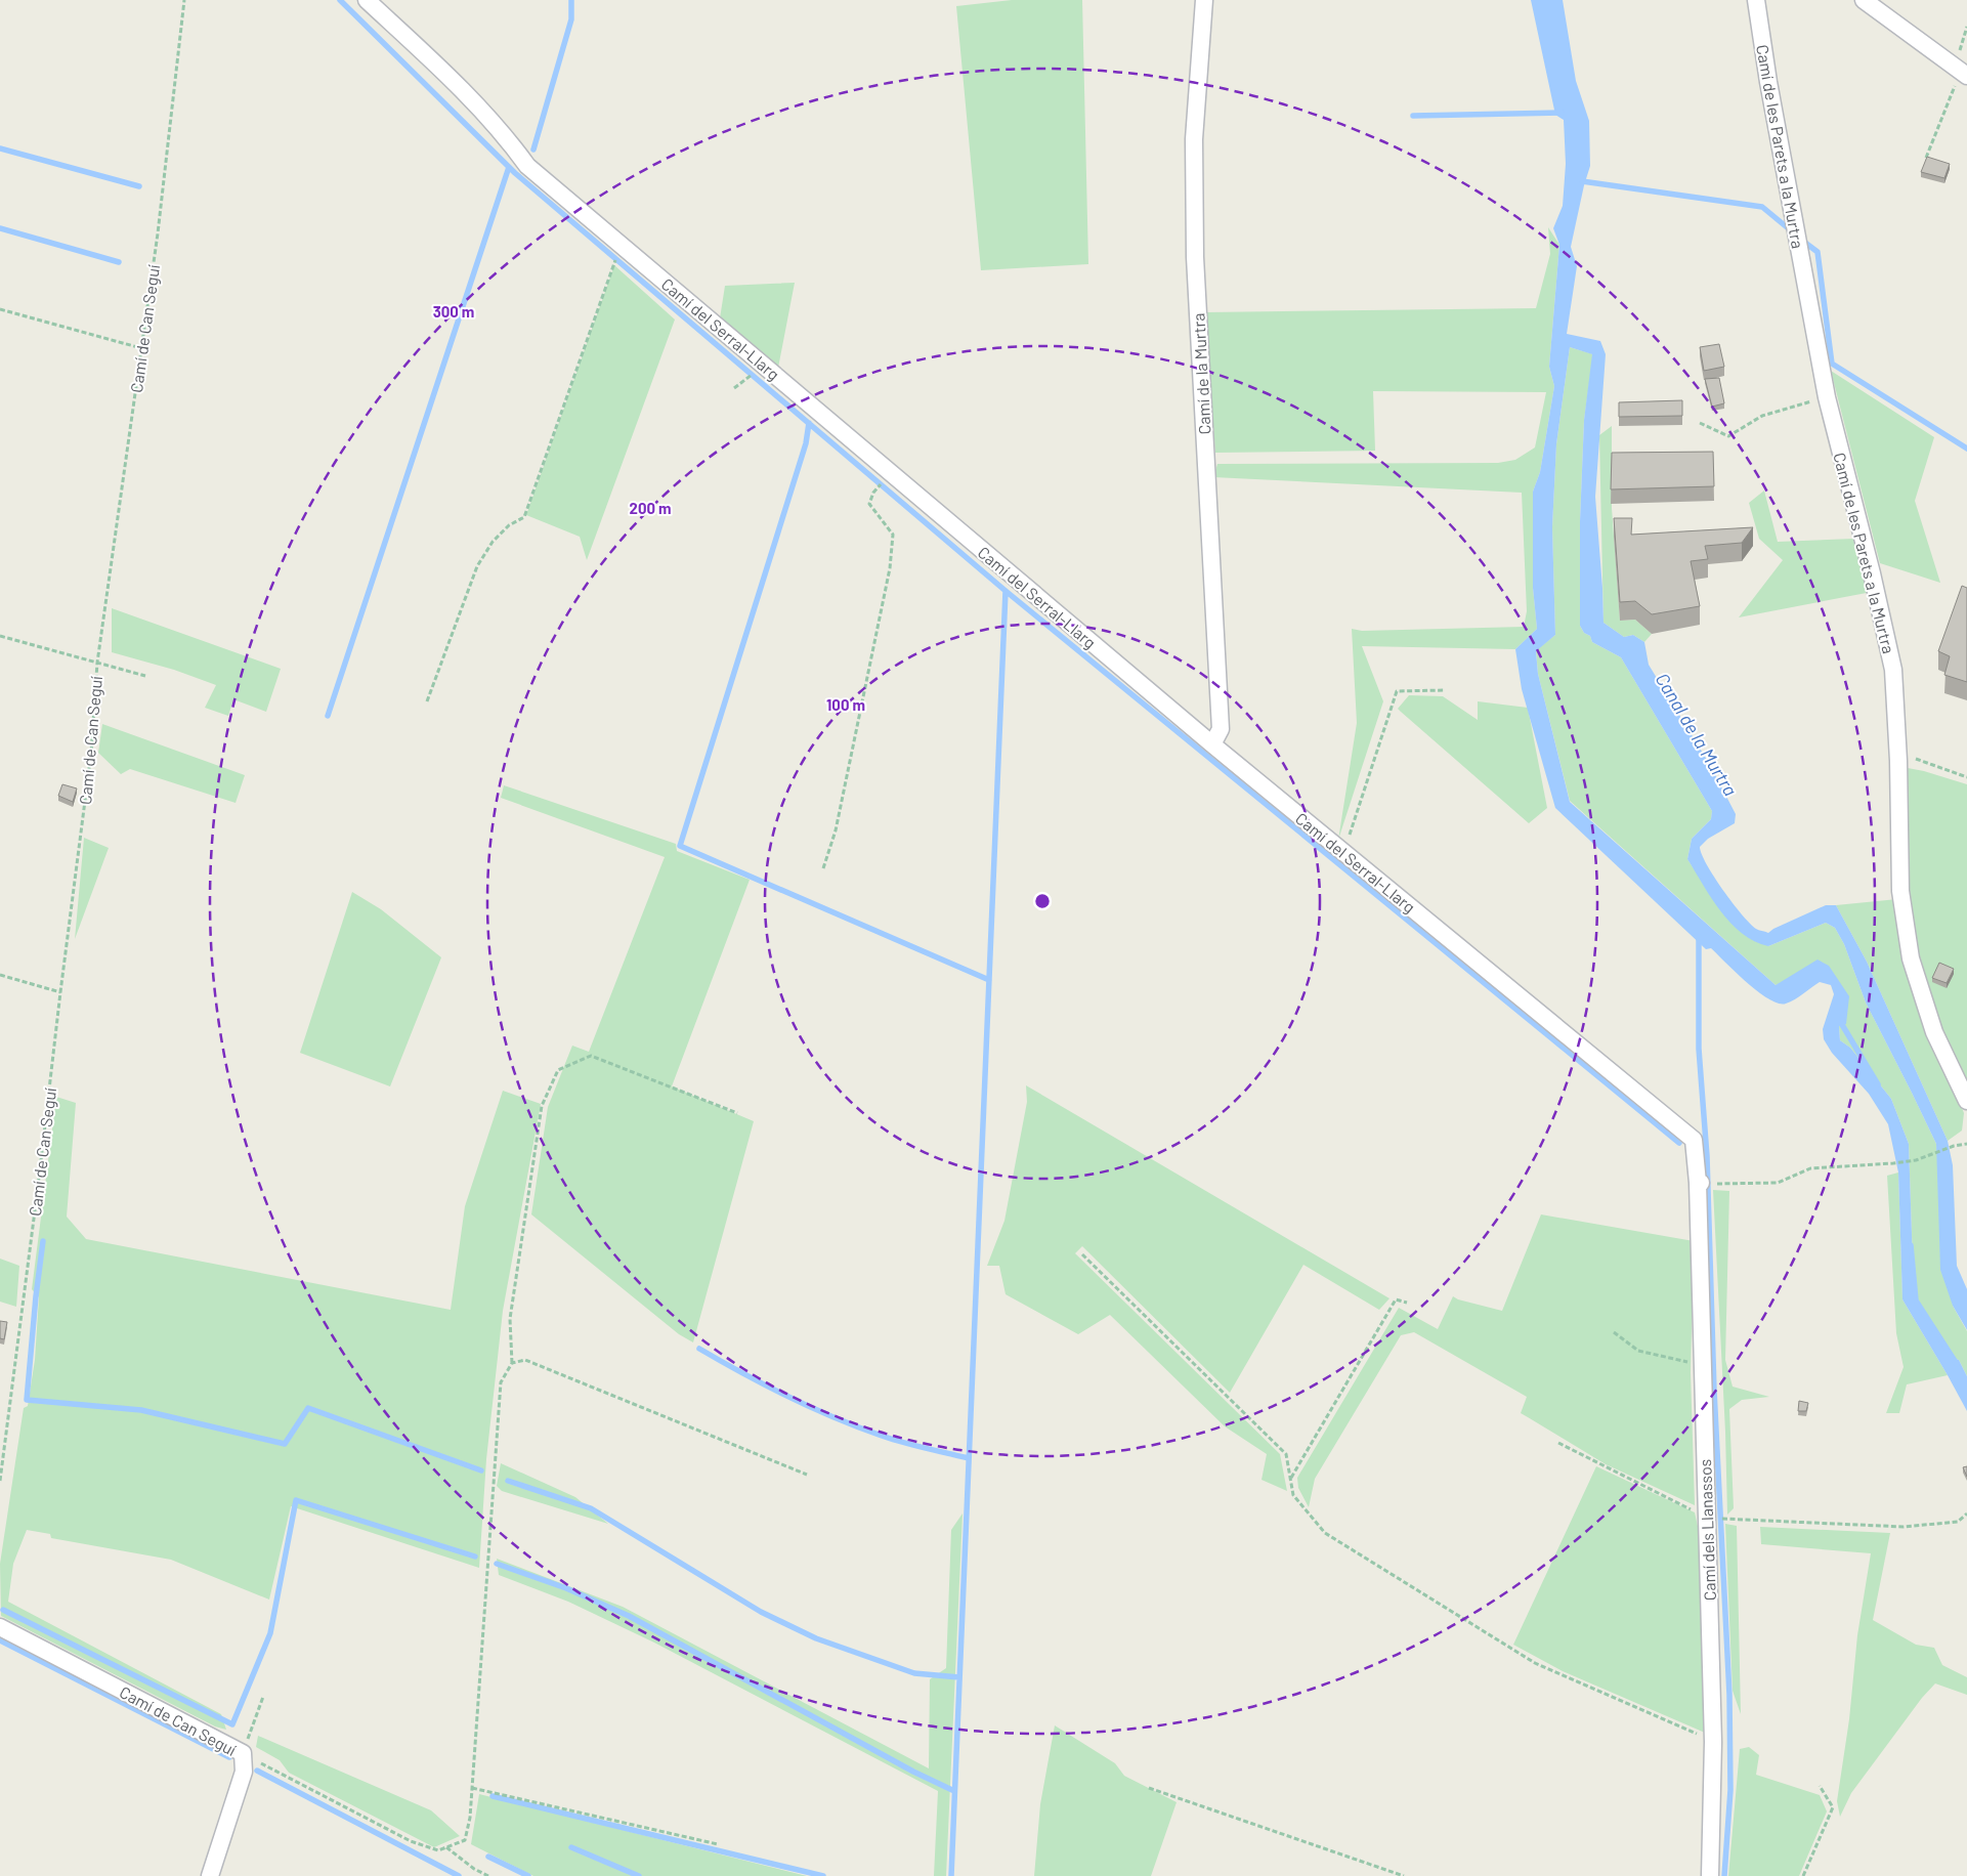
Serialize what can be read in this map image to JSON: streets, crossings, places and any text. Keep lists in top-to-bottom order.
{
  "streets": {
    "street": [
      "Camí de les Parets a la Murtra",
      "Camí de Can Seguí",
      "Camí del Serral-Llarg",
      "Camí de la Murtra",
      "Camí dels Llanassos"
    ]
  },
  "crossings": [
    ["Camí del Serral-Llarg", "Camí de la Murtra"],
    ["Camí del Serral-Llarg", "Camí dels Llanassos"]
  ],
  "water": ["Canal de la Murtra"],
  "rings": ["300 m", "200 m", "100 m"]
}
